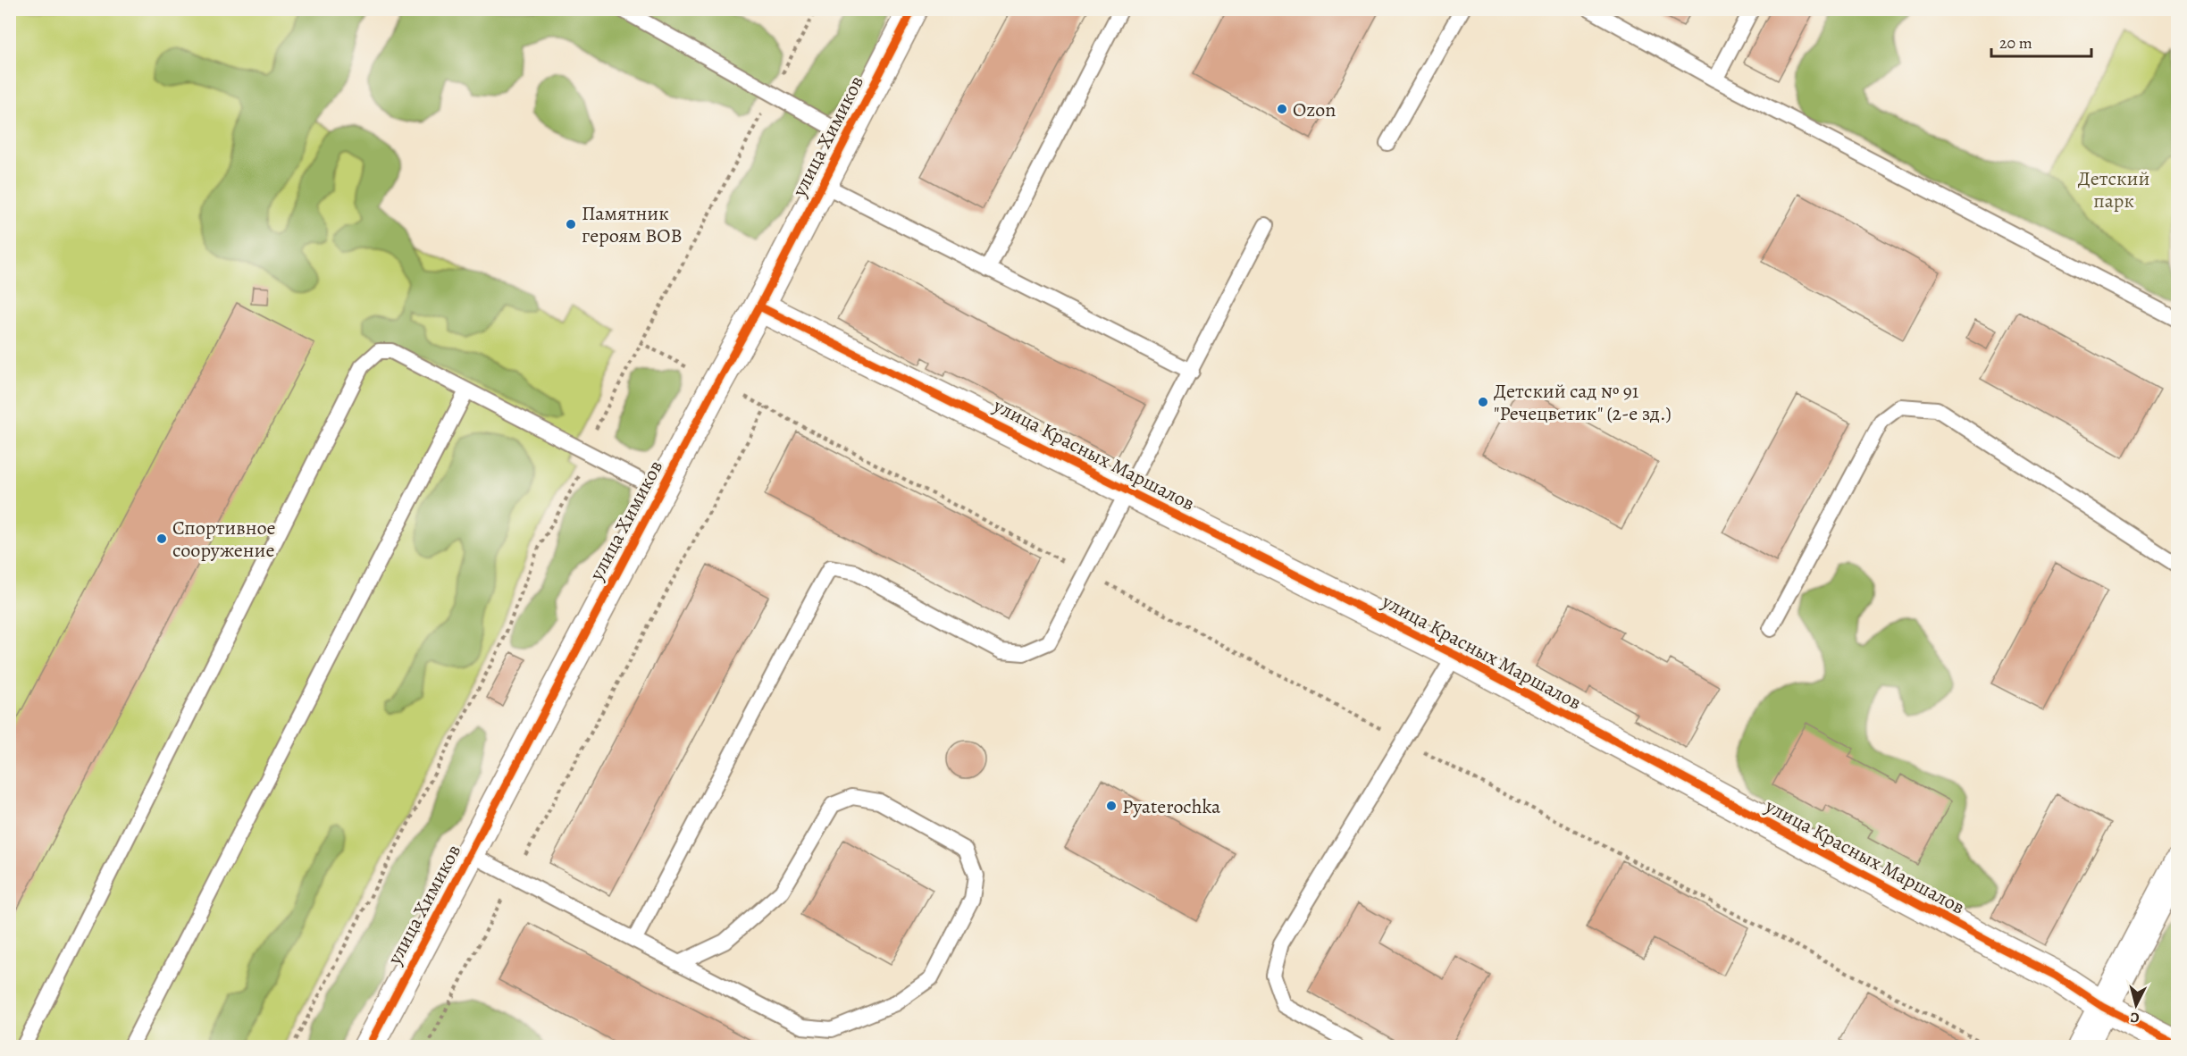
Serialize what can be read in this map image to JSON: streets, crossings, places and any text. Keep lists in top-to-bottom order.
{
  "streets": {
    "street": ["улица Химиков", "улица Красных Маршалов"]
  },
  "crossings": [
    ["улица Химиков", "улица Красных Маршалов"]
  ],
  "parks": ["Детский парк"],
  "places": [
    "Ozon",
    "Памятник героям ВОВ",
    "Детский сад № 91 \"Речецветик\" (2-е зд.)",
    "Спортивное сооружение",
    "Pyaterochka"
  ],
  "scale_bar": "20 m",
  "north": "bottom"
}
